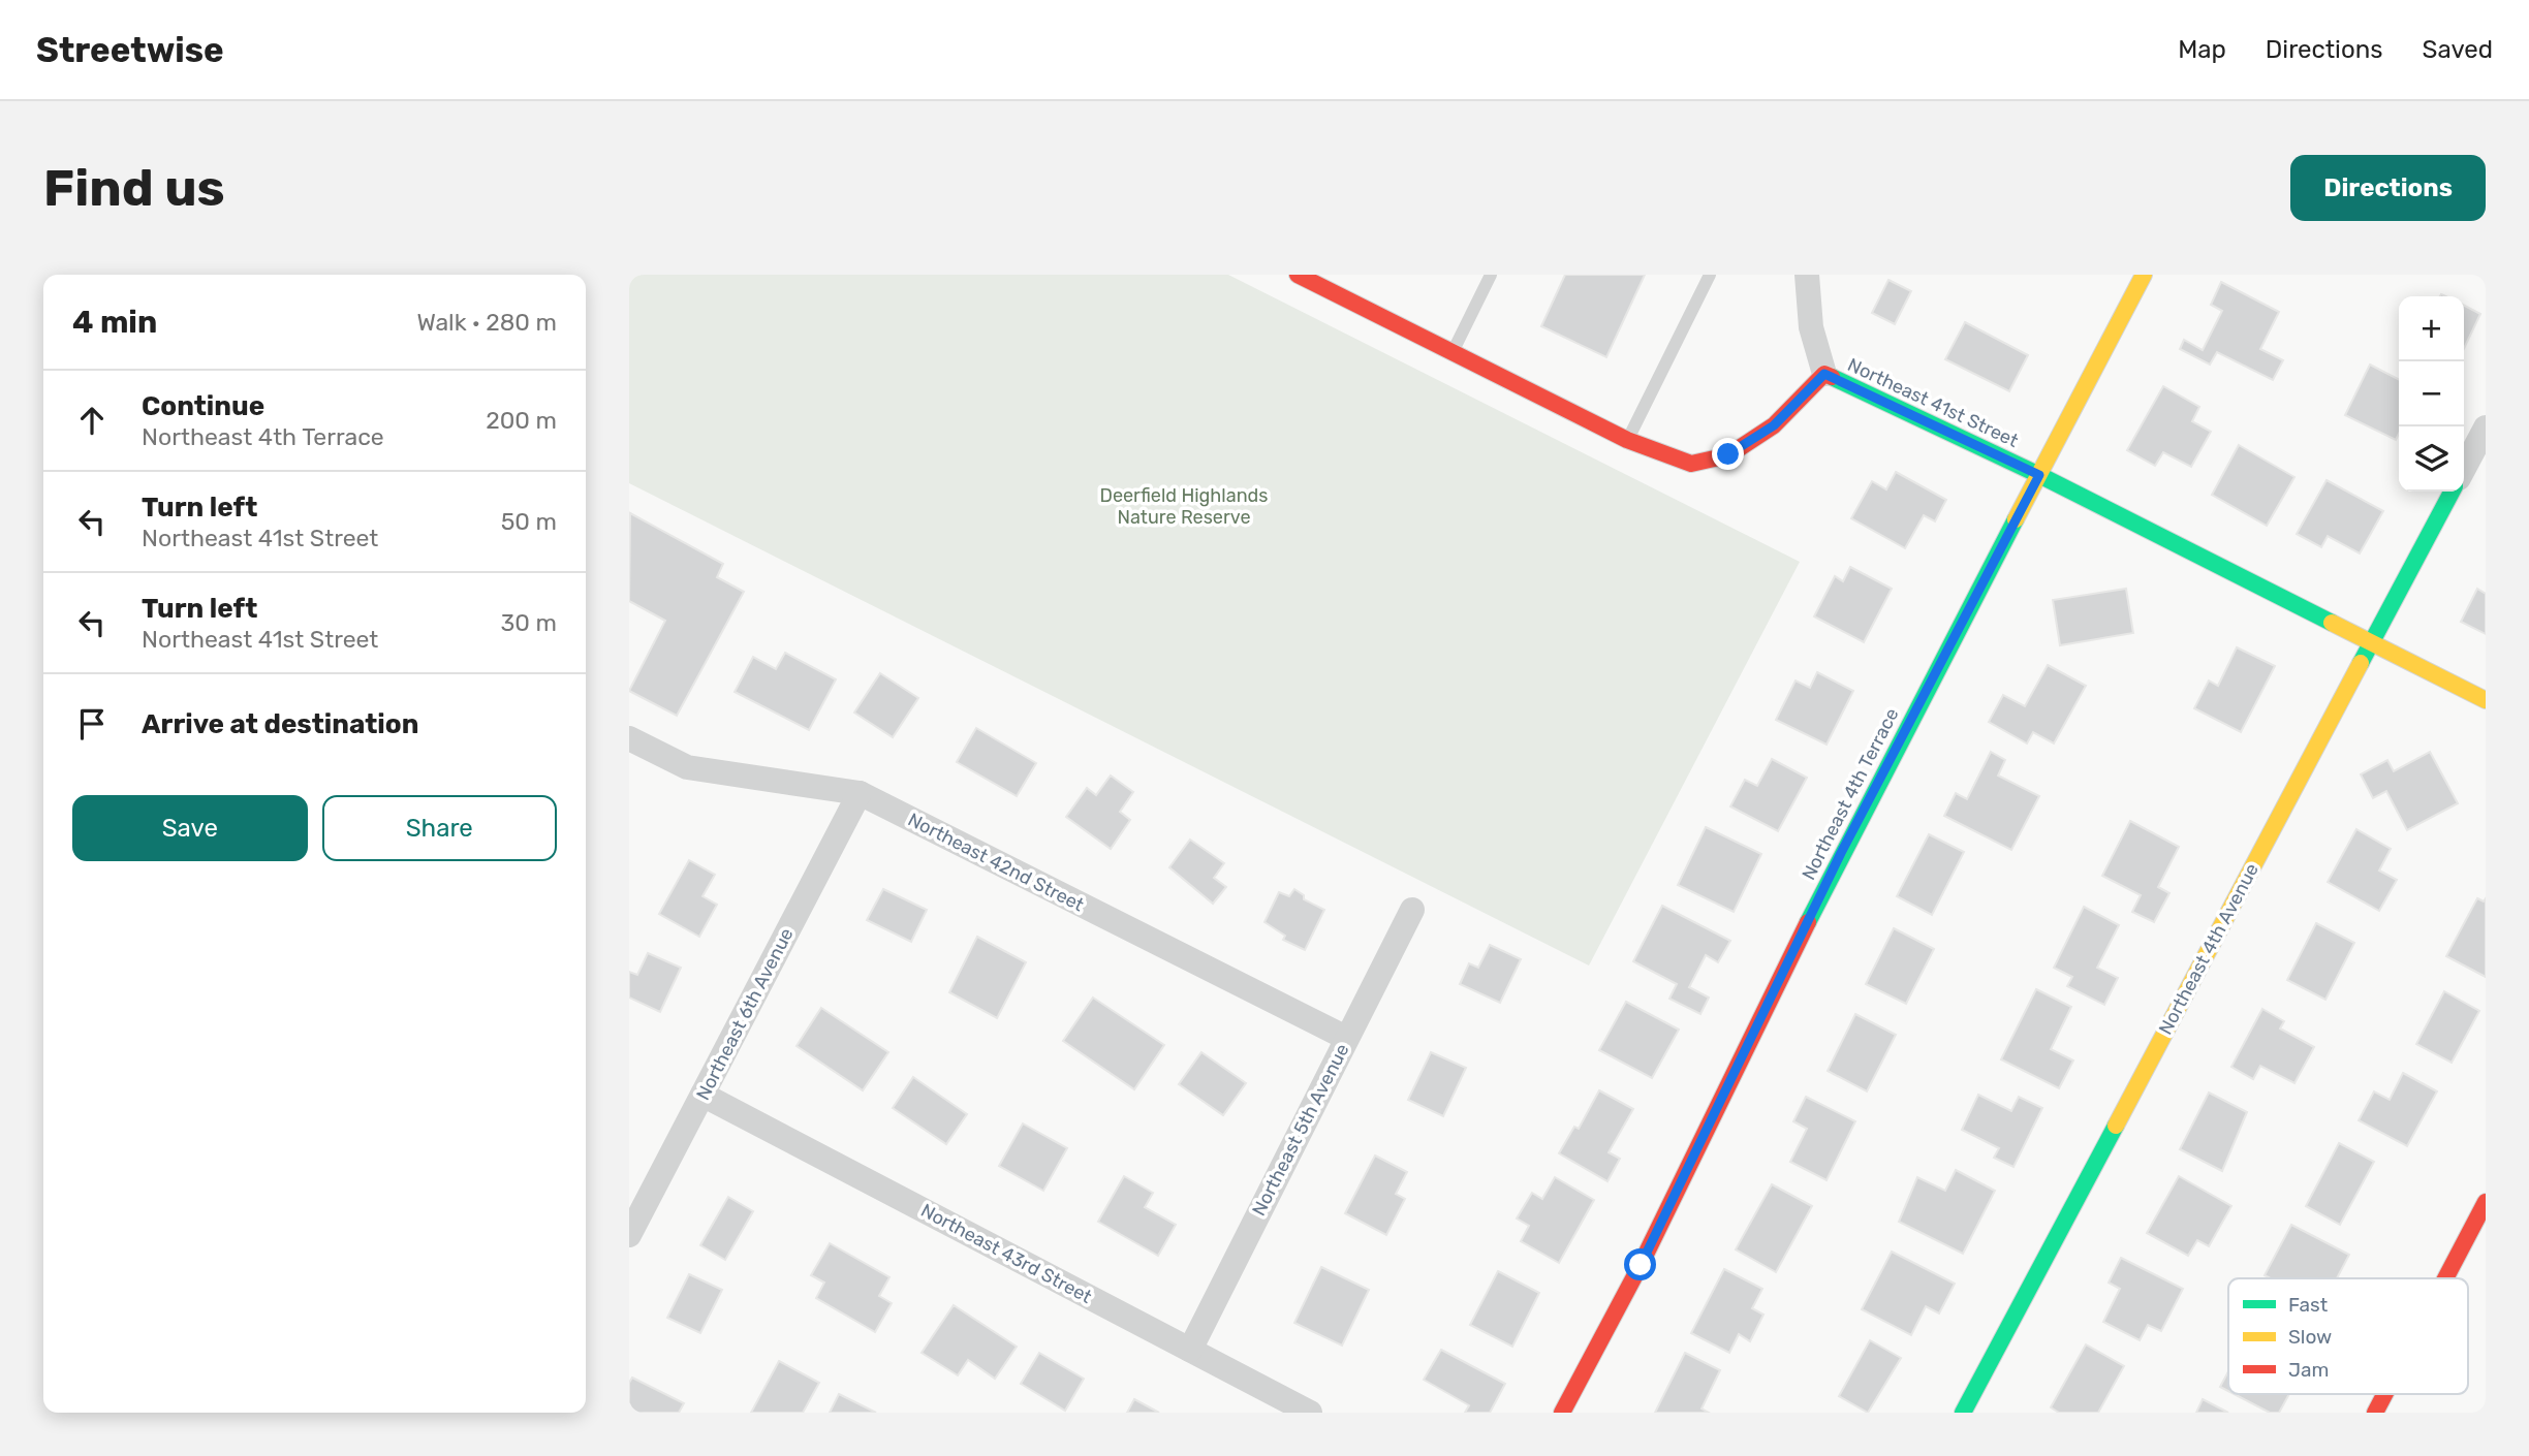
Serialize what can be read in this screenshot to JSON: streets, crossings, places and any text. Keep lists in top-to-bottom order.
{
  "streets": {
    "street": [
      "Northeast 41st Street",
      "Northeast 4th Terrace",
      "Northeast 42nd Street",
      "Northeast 4th Avenue",
      "Northeast 6th Avenue",
      "Northeast 5th Avenue",
      "Northeast 43rd Street"
    ]
  },
  "crossings": [
    ["Northeast 41st Street", "Northeast 4th Terrace"],
    ["Northeast 41st Street", "Northeast 4th Avenue"],
    ["Northeast 42nd Street", "Northeast 6th Avenue"],
    ["Northeast 42nd Street", "Northeast 5th Avenue"],
    ["Northeast 6th Avenue", "Northeast 43rd Street"],
    ["Northeast 5th Avenue", "Northeast 43rd Street"]
  ],
  "parks": ["Deerfield Highlands Nature Reserve"],
  "legend": ["Fast", "Slow", "Jam"],
  "page": {
    "header": "Streetwise",
    "nav": ["Map", "Directions", "Saved"],
    "buttons": [
      "Directions",
      ["Save", "Share"]
    ],
    "title": "Find us",
    "heading": ["4 min", "Walk · 280 m"],
    "map_buttons": ["+", "−"],
    "list": [
      ["Continue", "Northeast 4th Terrace", "200 m"],
      ["Turn left", "Northeast 41st Street", "50 m"],
      ["Turn left", "Northeast 41st Street", "30 m"],
      "Arrive at destination"
    ]
  }
}
